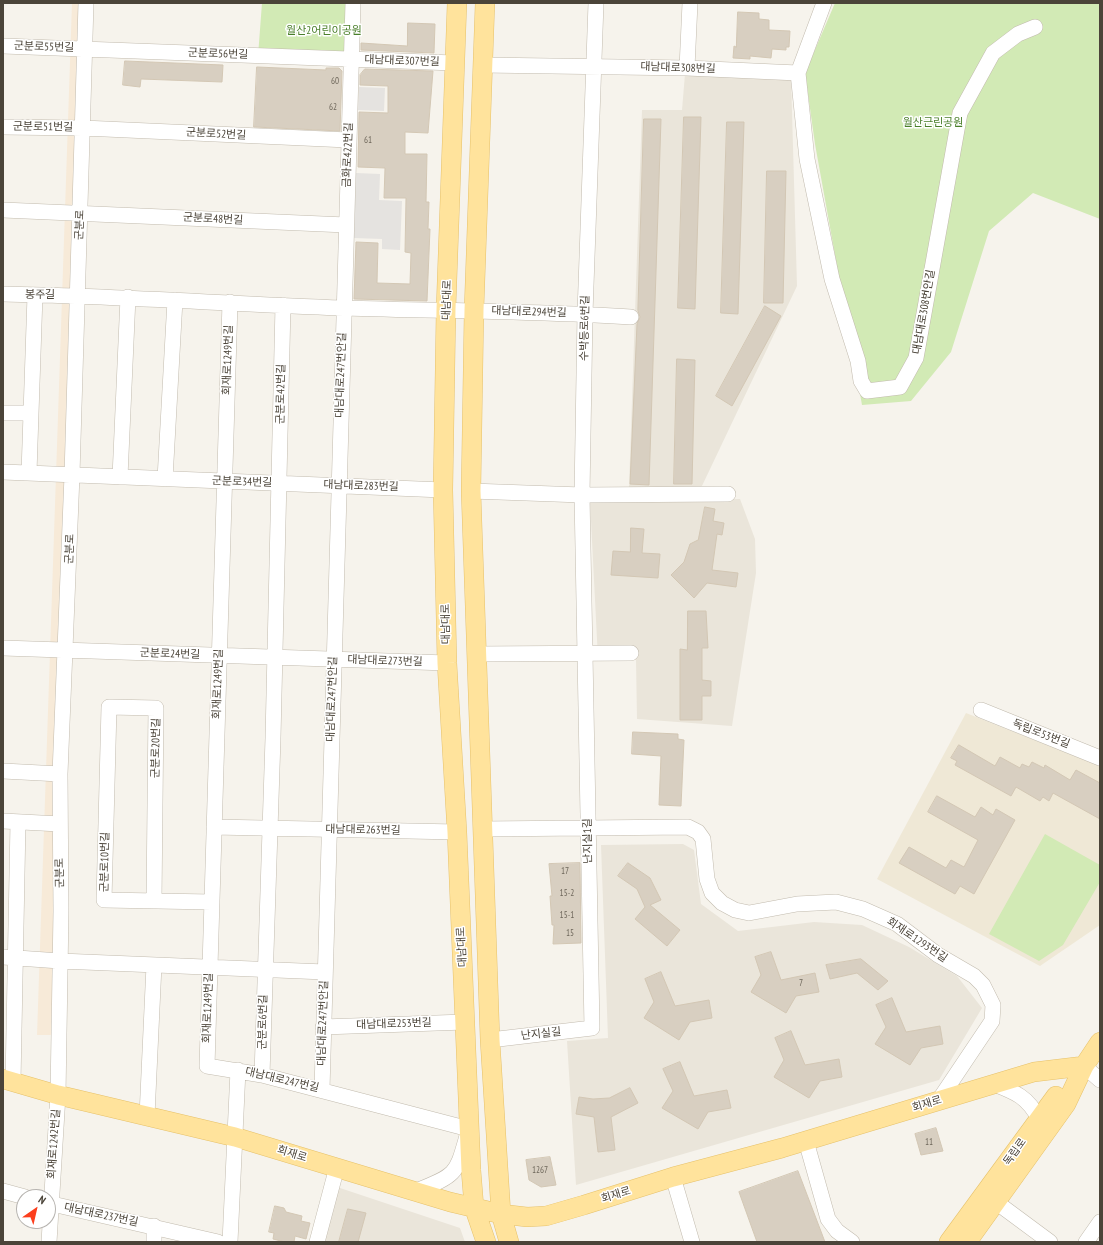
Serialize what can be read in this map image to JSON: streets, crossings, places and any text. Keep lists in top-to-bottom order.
{
  "streets": {
    "main road": ["대남대로", "회재로", "독립로"],
    "street": [
      "군분로55번길",
      "군분로56번길",
      "대남대로307번길",
      "대남대로308번길",
      "군분로51번길",
      "군분로52번길",
      "금화로422번길",
      "군분로48번길",
      "군분로",
      "봉주길",
      "대남대로294번길",
      "대남대로308번안길",
      "수박등로6번길",
      "회재로1249번길",
      "대남대로247번안길",
      "군분로42번길",
      "군분로34번길",
      "대남대로283번길",
      "군분로24번길",
      "대남대로273번길",
      "독립로53번길",
      "군분로20번길",
      "대남대로263번길",
      "난지실1길",
      "군분로10번길",
      "회재로1293번길",
      "군분로6번길",
      "대남대로253번길",
      "난지실길",
      "대남대로247번길",
      "회재로1242번길",
      "대남대로237번길"
    ]
  },
  "crossings": [
    ["군분로55번길", "군분로56번길"],
    ["군분로55번길", "군분로"],
    ["군분로56번길", "대남대로307번길"],
    ["군분로56번길", "금화로422번길"],
    ["군분로56번길", "군분로"],
    ["대남대로307번길", "금화로422번길"],
    ["대남대로307번길", "대남대로"],
    ["대남대로308번길", "대남대로308번안길"],
    ["대남대로308번길", "수박등로6번길"],
    ["군분로51번길", "군분로52번길"],
    ["군분로51번길", "군분로"],
    ["군분로52번길", "금화로422번길"],
    ["군분로52번길", "군분로"],
    ["금화로422번길", "군분로48번길"],
    ["금화로422번길", "대남대로294번길"],
    ["금화로422번길", "대남대로247번안길"],
    ["군분로48번길", "군분로"],
    ["군분로", "봉주길"],
    ["군분로", "군분로34번길"],
    ["군분로", "군분로24번길"],
    ["군분로", "회재로"],
    ["군분로", "회재로1242번길"],
    ["대남대로", "대남대로294번길"],
    ["대남대로", "대남대로283번길"],
    ["대남대로", "대남대로273번길"],
    ["대남대로", "대남대로263번길"],
    ["대남대로", "대남대로253번길"],
    ["대남대로", "대남대로247번길"],
    ["대남대로", "회재로"],
    ["대남대로294번길", "수박등로6번길"],
    ["대남대로294번길", "대남대로247번안길"],
    ["수박등로6번길", "난지실1길"],
    ["회재로1249번길", "군분로34번길"],
    ["회재로1249번길", "군분로24번길"],
    ["회재로1249번길", "대남대로263번길"],
    ["회재로1249번길", "군분로10번길"],
    ["회재로1249번길", "대남대로247번길"],
    ["대남대로247번안길", "대남대로283번길"],
    ["대남대로247번안길", "대남대로273번길"],
    ["대남대로247번안길", "대남대로263번길"],
    ["대남대로247번안길", "대남대로253번길"],
    ["대남대로247번안길", "대남대로247번길"],
    ["군분로42번길", "군분로34번길"],
    ["군분로42번길", "대남대로283번길"],
    ["군분로34번길", "대남대로283번길"],
    ["군분로34번길", "군분로24번길"],
    ["군분로34번길", "대남대로273번길"],
    ["군분로24번길", "대남대로273번길"],
    ["군분로20번길", "군분로10번길"],
    ["난지실1길", "회재로1293번길"],
    ["난지실1길", "난지실길"],
    ["회재로1293번길", "회재로"],
    ["군분로6번길", "대남대로247번길"],
    ["대남대로247번길", "회재로"],
    ["회재로", "회재로1242번길"],
    ["회재로", "독립로"]
  ],
  "parks": ["월산2어린이공원", "월산근린공원"],
  "house_numbers": [
    "60",
    "62",
    "61",
    "17",
    "15-2",
    "15-1",
    "15",
    "7",
    "11",
    "1267"
  ],
  "north": "top right"
}
